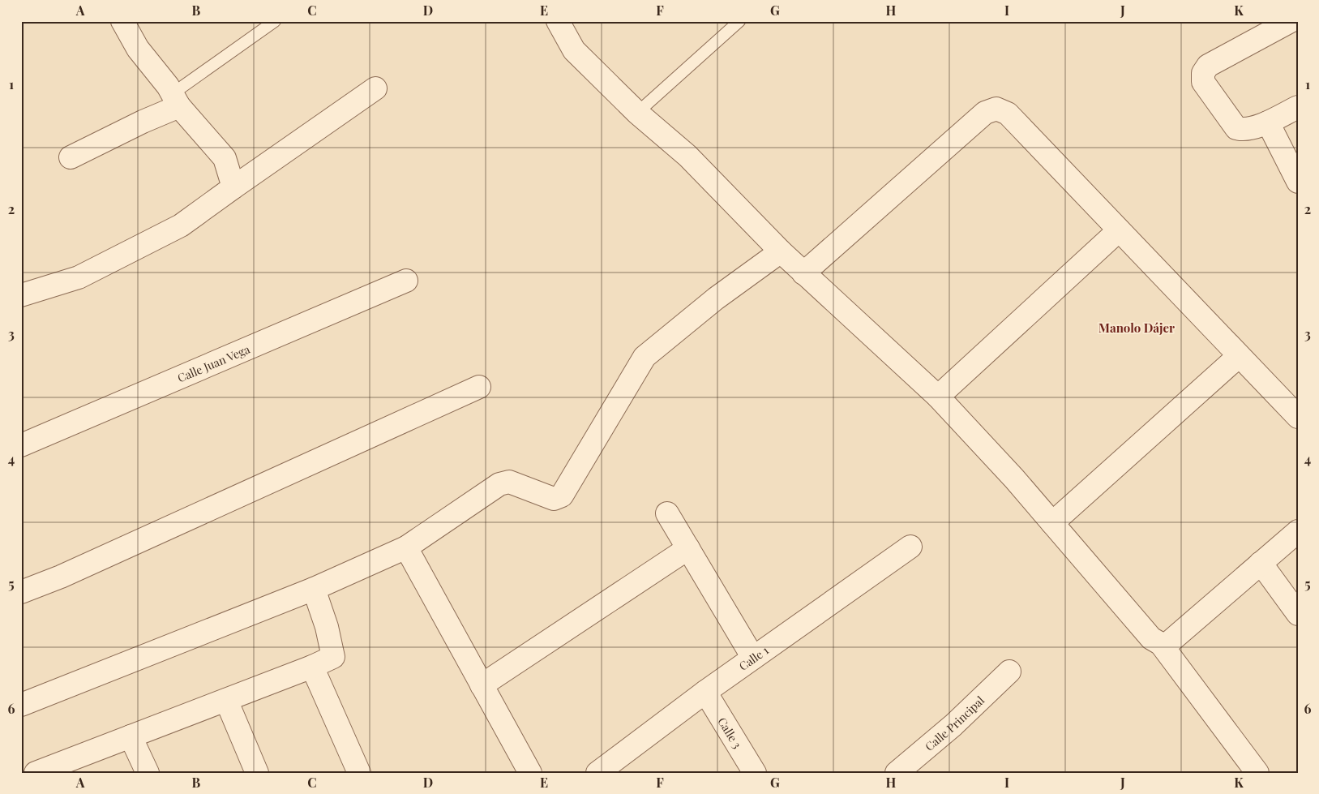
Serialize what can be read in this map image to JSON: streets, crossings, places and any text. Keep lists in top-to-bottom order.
{
  "streets": {
    "street": [
      "Calle Juan Vega",
      "Calle 1",
      "Calle Principal",
      "Calle 3"
    ]
  },
  "crossings": [
    ["Calle 1", "Calle 3"]
  ],
  "districts": ["Manolo Dájer"],
  "grid": {
    "columns": [
      "A",
      "B",
      "C",
      "D",
      "E",
      "F",
      "G",
      "H",
      "I",
      "J",
      "K"
    ],
    "rows": [
      "1",
      "2",
      "3",
      "4",
      "5",
      "6"
    ]
  }
}
